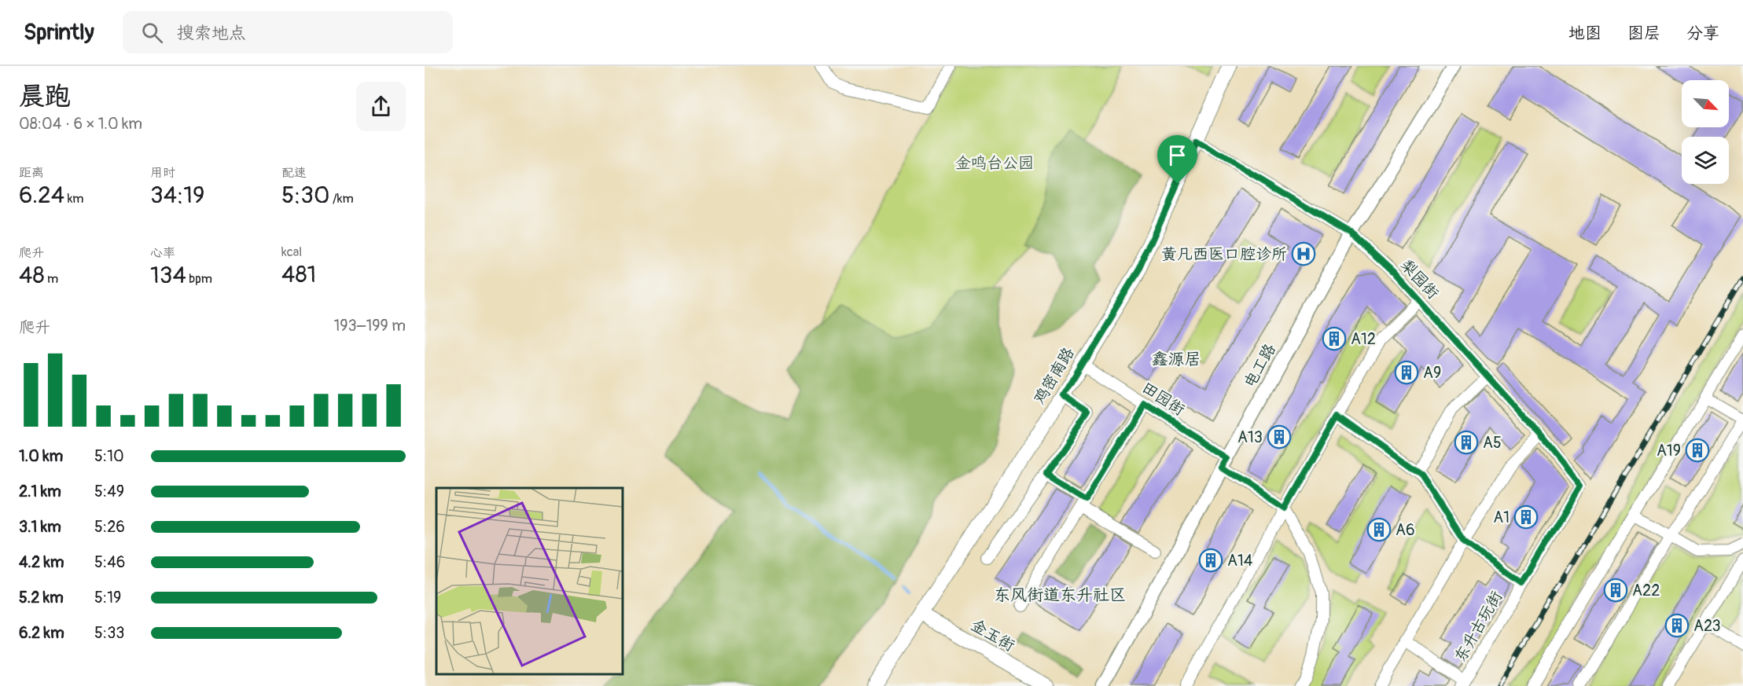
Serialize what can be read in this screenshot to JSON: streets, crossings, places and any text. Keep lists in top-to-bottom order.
{
  "streets": {
    "main road": ["鸡密南路", "金玉街"],
    "street": [
      "梨园街",
      "电工路",
      "田园街",
      "东升古玩街"
    ]
  },
  "crossings": [
    ["梨园街", "电工路"],
    ["梨园街", "鸡密南路"],
    ["梨园街", "东升古玩街"],
    ["电工路", "田园街"],
    ["鸡密南路", "田园街"],
    ["鸡密南路", "金玉街"]
  ],
  "districts": ["鑫源居", "东风街道东升社区"],
  "parks": ["金鸣台公园"],
  "places": {
    "hospital": ["黄凡西医口腔诊所"],
    "building": [
      "A12",
      "A9",
      "A13",
      "A5",
      "A19",
      "A1",
      "A6",
      "A14",
      "A22",
      "A23"
    ]
  },
  "north": "bottom right",
  "page": {
    "header": "Sprintly",
    "search": "搜索地点",
    "nav": ["地图", "图层", "分享"],
    "heading": ["晨跑", "08:04 · 6 × 1.0 km"],
    "stats": [
      ["距离", "6.24 km"],
      ["用时", "34:19"],
      ["配速", "5:30 /km"],
      ["爬升", "48 m"],
      ["心率", "134 bpm"],
      ["kcal", "481"]
    ],
    "chart": ["爬升", "193–199 m"],
    "list": [
      {
        "name": "1.0 km",
        "note": "5:10"
      },
      {
        "name": "2.1 km",
        "note": "5:49"
      },
      {
        "name": "3.1 km",
        "note": "5:26"
      },
      {
        "name": "4.2 km",
        "note": "5:46"
      },
      {
        "name": "5.2 km",
        "note": "5:19"
      },
      {
        "name": "6.2 km",
        "note": "5:33"
      }
    ]
  }
}
